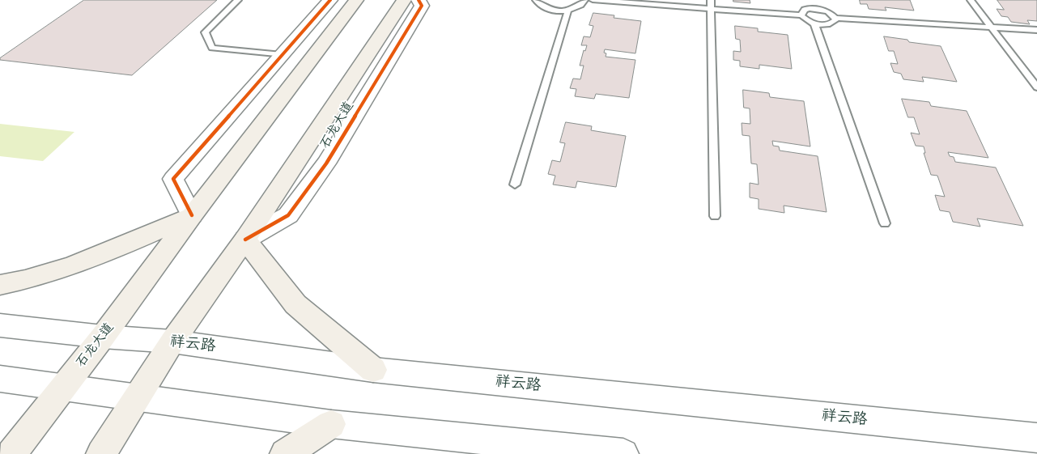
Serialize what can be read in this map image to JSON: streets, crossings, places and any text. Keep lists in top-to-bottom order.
{
  "streets": {
    "main road": ["石龙大道", "祥云路"]
  },
  "crossings": [
    ["石龙大道", "祥云路"]
  ]
}
